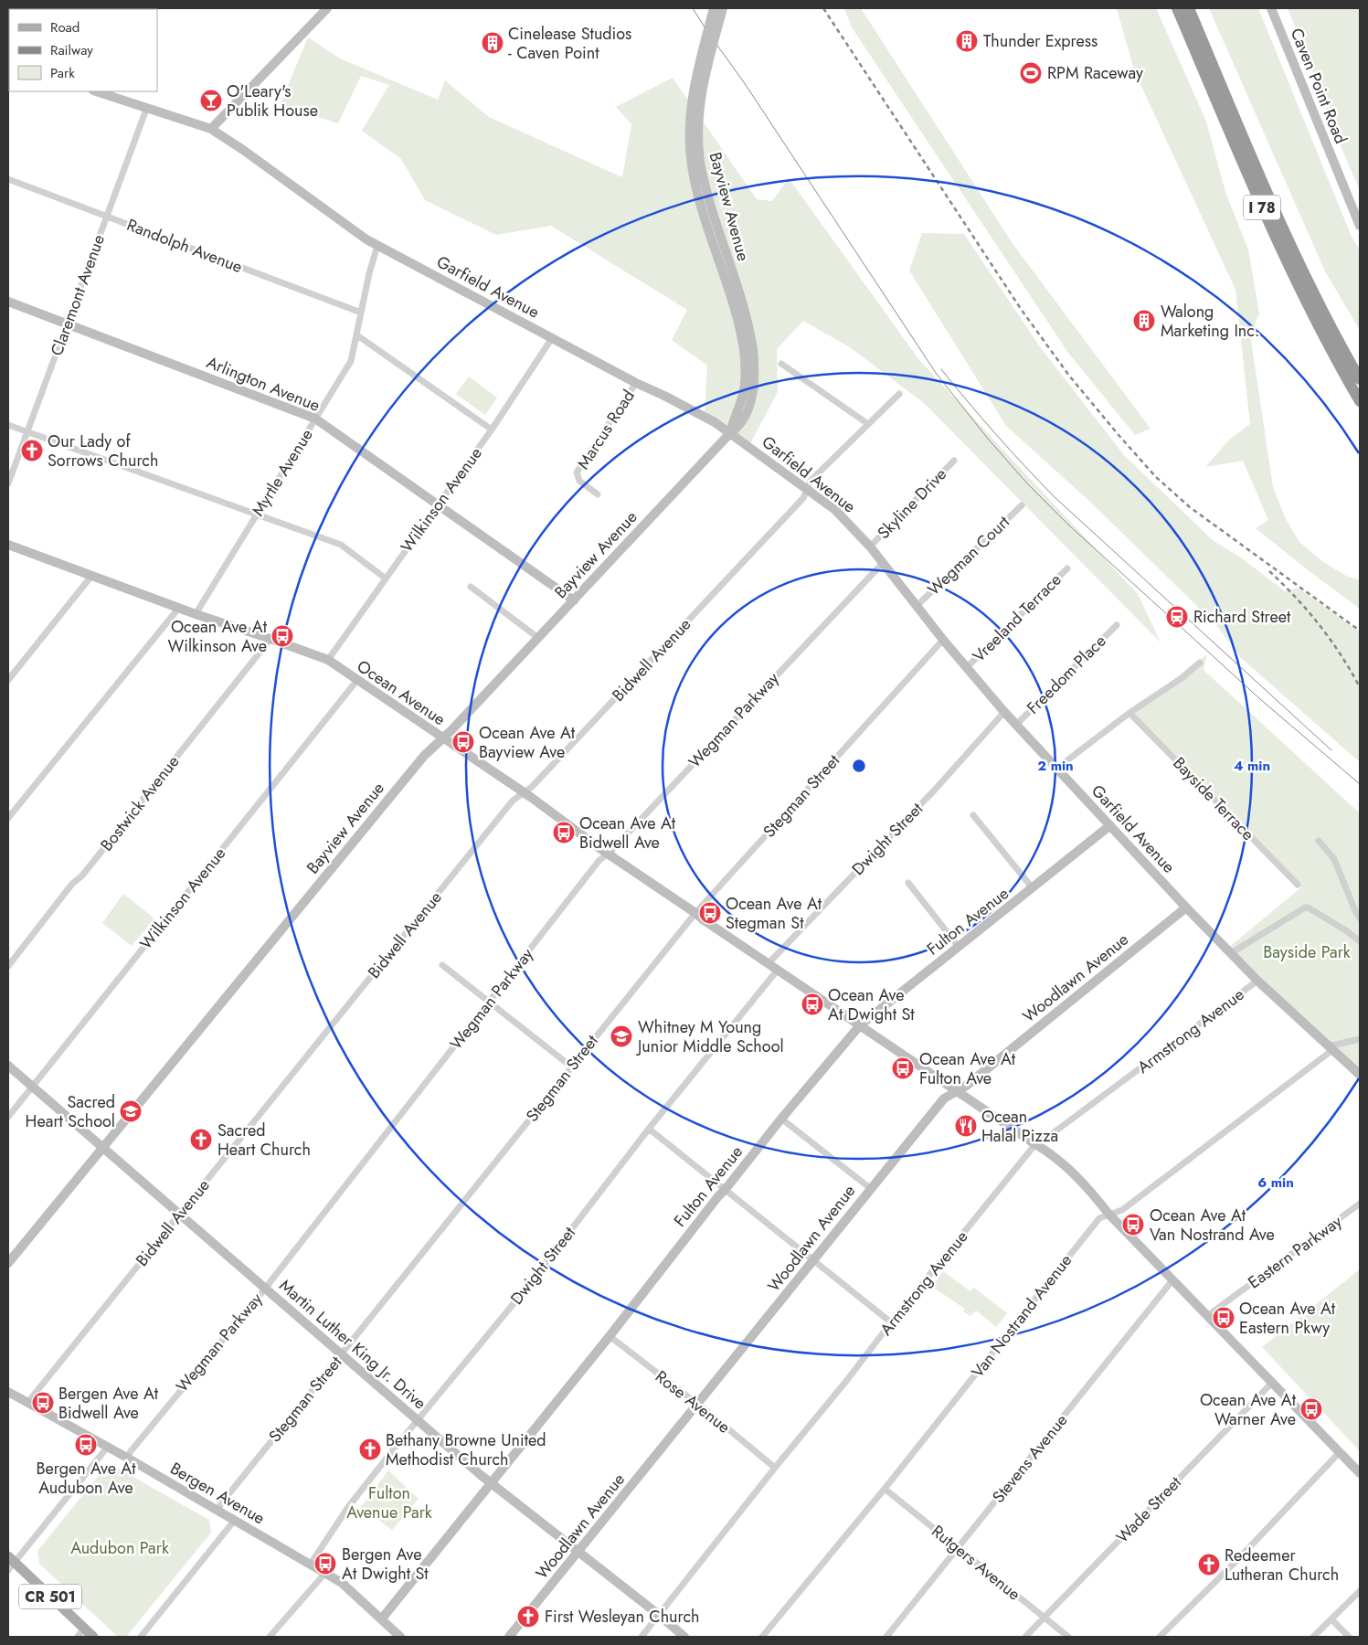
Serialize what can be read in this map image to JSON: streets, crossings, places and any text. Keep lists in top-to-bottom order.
{
  "streets": {
    "highway": ["I 78"],
    "main road": ["CR 501"],
    "street": [
      "Caven Point Road",
      "Bayview Avenue",
      "Randolph Avenue",
      "Garfield Avenue",
      "Claremont Avenue",
      "Arlington Avenue",
      "Marcus Road",
      "Myrtle Avenue",
      "Wilkinson Avenue",
      "Skyline Drive",
      "Wegman Court",
      "Vreeland Terrace",
      "Bidwell Avenue",
      "Freedom Place",
      "Ocean Avenue",
      "Wegman Parkway",
      "Stegman Street",
      "Bayside Terrace",
      "Bostwick Avenue",
      "Dwight Street",
      "Fulton Avenue",
      "Woodlawn Avenue",
      "Armstrong Avenue",
      "Eastern Parkway",
      "Van Nostrand Avenue",
      "Martin Luther King Jr. Drive",
      "Rose Avenue",
      "Stevens Avenue",
      "Bergen Avenue",
      "Wade Street",
      "Rutgers Avenue"
    ]
  },
  "crossings": [
    ["Bayview Avenue", "Garfield Avenue"],
    ["Bayview Avenue", "Arlington Avenue"],
    ["Bayview Avenue", "Ocean Avenue"],
    ["Bayview Avenue", "Martin Luther King Jr. Drive"],
    ["Randolph Avenue", "Claremont Avenue"],
    ["Randolph Avenue", "Myrtle Avenue"],
    ["Garfield Avenue", "Claremont Avenue"],
    ["Garfield Avenue", "Marcus Road"],
    ["Garfield Avenue", "Myrtle Avenue"],
    ["Garfield Avenue", "Wilkinson Avenue"],
    ["Garfield Avenue", "Skyline Drive"],
    ["Garfield Avenue", "Wegman Court"],
    ["Garfield Avenue", "Vreeland Terrace"],
    ["Garfield Avenue", "Bidwell Avenue"],
    ["Garfield Avenue", "Freedom Place"],
    ["Garfield Avenue", "Wegman Parkway"],
    ["Garfield Avenue", "Stegman Street"],
    ["Garfield Avenue", "Dwight Street"],
    ["Garfield Avenue", "Fulton Avenue"],
    ["Garfield Avenue", "Woodlawn Avenue"],
    ["Garfield Avenue", "Armstrong Avenue"],
    ["Garfield Avenue", "Van Nostrand Avenue"],
    ["Claremont Avenue", "Arlington Avenue"],
    ["Arlington Avenue", "Myrtle Avenue"],
    ["Arlington Avenue", "Wilkinson Avenue"],
    ["Myrtle Avenue", "Ocean Avenue"],
    ["Wilkinson Avenue", "Ocean Avenue"],
    ["Wilkinson Avenue", "Martin Luther King Jr. Drive"],
    ["Bidwell Avenue", "Ocean Avenue"],
    ["Bidwell Avenue", "Martin Luther King Jr. Drive"],
    ["Bidwell Avenue", "Bergen Avenue"],
    ["Ocean Avenue", "Wegman Parkway"],
    ["Ocean Avenue", "Stegman Street"],
    ["Ocean Avenue", "Bostwick Avenue"],
    ["Ocean Avenue", "Dwight Street"],
    ["Ocean Avenue", "Fulton Avenue"],
    ["Ocean Avenue", "Woodlawn Avenue"],
    ["Ocean Avenue", "Armstrong Avenue"],
    ["Ocean Avenue", "Eastern Parkway"],
    ["Ocean Avenue", "Van Nostrand Avenue"],
    ["Ocean Avenue", "Stevens Avenue"],
    ["Ocean Avenue", "Wade Street"],
    ["Wegman Parkway", "Martin Luther King Jr. Drive"],
    ["Wegman Parkway", "Bergen Avenue"],
    ["Stegman Street", "Martin Luther King Jr. Drive"],
    ["Stegman Street", "Bergen Avenue"],
    ["Dwight Street", "Martin Luther King Jr. Drive"],
    ["Dwight Street", "Bergen Avenue"],
    ["Fulton Avenue", "Martin Luther King Jr. Drive"],
    ["Fulton Avenue", "Rose Avenue"],
    ["Fulton Avenue", "Bergen Avenue"],
    ["Woodlawn Avenue", "Martin Luther King Jr. Drive"],
    ["Woodlawn Avenue", "Rose Avenue"],
    ["Armstrong Avenue", "Martin Luther King Jr. Drive"],
    ["Armstrong Avenue", "Rose Avenue"],
    ["Van Nostrand Avenue", "Rutgers Avenue"],
    ["Stevens Avenue", "Rutgers Avenue"],
    ["Wade Street", "Rutgers Avenue"]
  ],
  "parks": ["Bayside Park", "Fulton Avenue Park", "Audubon Park"],
  "places": {
    "building": ["Thunder Express", "Cinelease Studios - Caven Point", "Walong Marketing Inc."],
    "sports": ["RPM Raceway"],
    "bar": ["O'Leary's Publik House"],
    "church": [
      "Our Lady of Sorrows Church",
      "Sacred Heart Church",
      "Bethany Browne United Methodist Church",
      "Redeemer Lutheran Church",
      "First Wesleyan Church"
    ],
    "station": ["Richard Street"],
    "bus stop": [
      "Ocean Ave At Wilkinson Ave",
      "Ocean Ave At Bayview Ave",
      "Ocean Ave At Bidwell Ave",
      "Ocean Ave At Stegman St",
      "Ocean Ave At Dwight St",
      "Ocean Ave At Fulton Ave",
      "Ocean Ave At Van Nostrand Ave",
      "Ocean Ave At Eastern Pkwy",
      "Bergen Ave At Bidwell Ave",
      "Ocean Ave At Warner Ave",
      "Bergen Ave At Audubon Ave",
      "Bergen Ave At Dwight St"
    ],
    "school or university": ["Whitney M Young Junior Middle School", "Sacred Heart School"],
    "restaurant": ["Ocean Halal Pizza"]
  },
  "legend": ["Road", "Railway", "Park"],
  "rings": ["2 min", "4 min", "6 min"]
}
